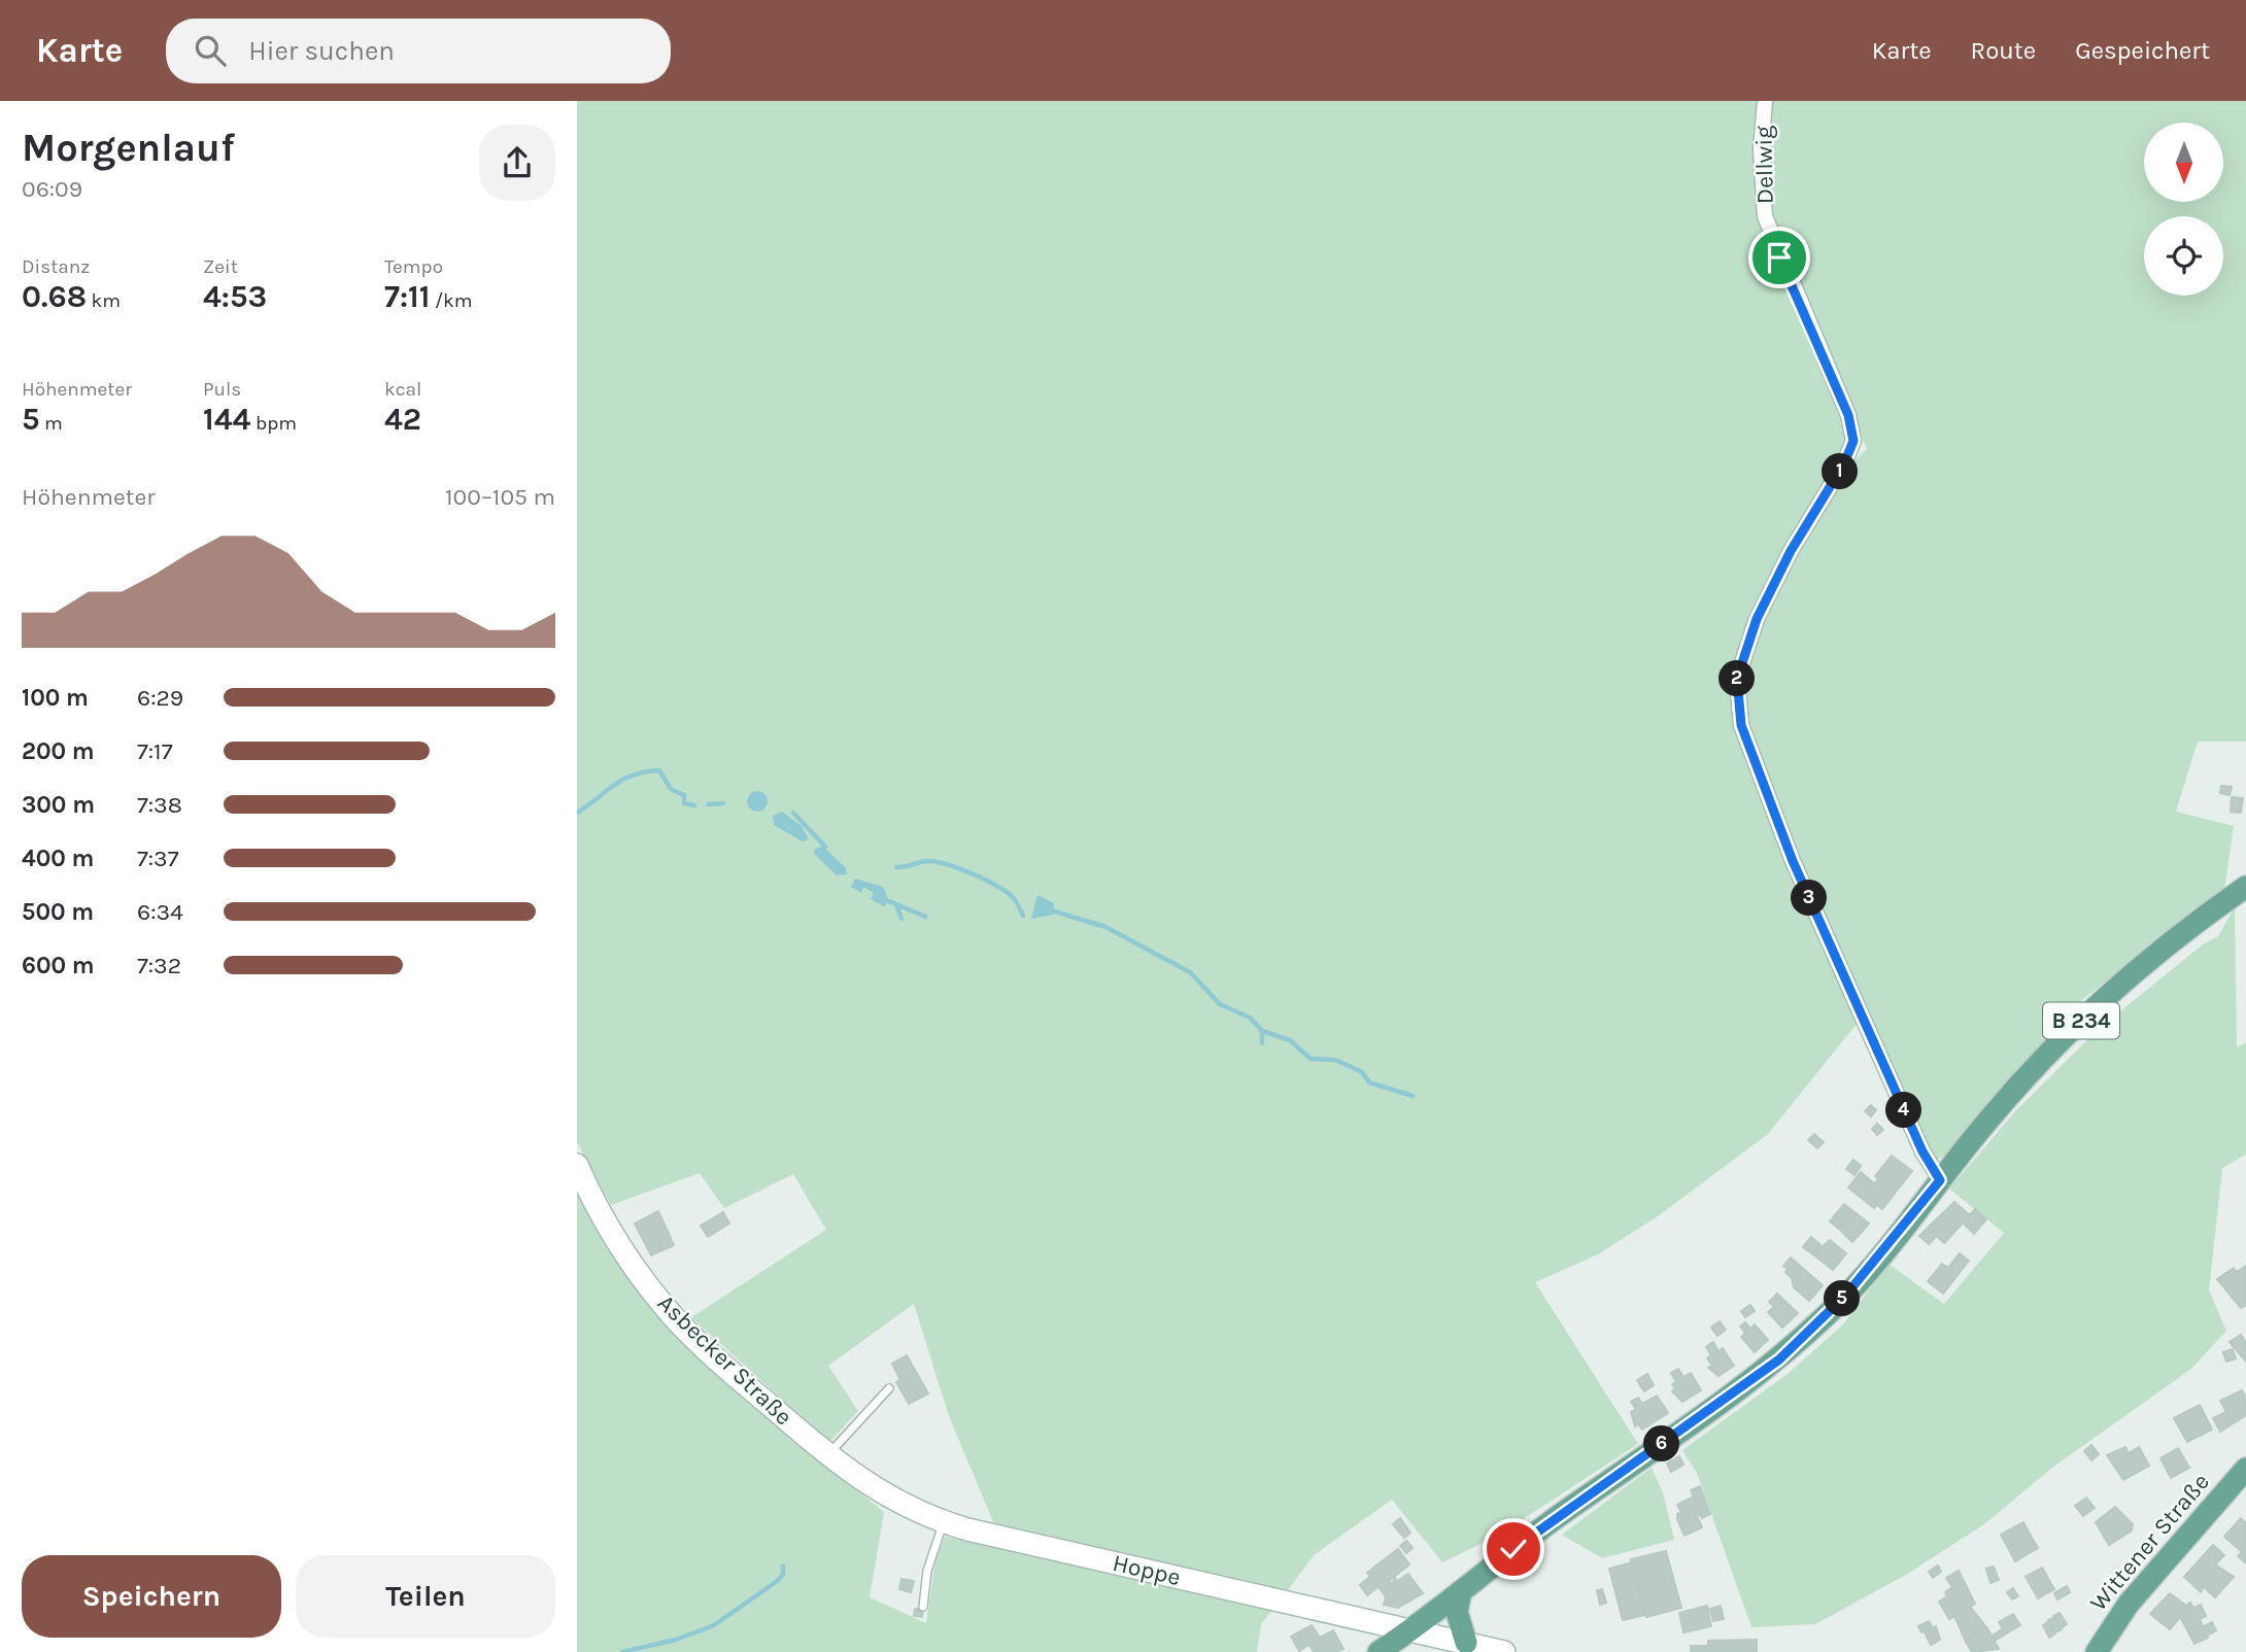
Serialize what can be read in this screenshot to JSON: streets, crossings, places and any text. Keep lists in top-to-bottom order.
{
  "streets": {
    "main road": [
      "B 234",
      "Asbecker Straße",
      "Wittener Straße",
      "Hoppe"
    ],
    "street": ["Dellwig"]
  },
  "crossings": [
    ["Dellwig", "B 234"],
    ["B 234", "Hoppe"],
    ["Asbecker Straße", "Hoppe"]
  ],
  "north": "bottom",
  "page": {
    "header": "Karte",
    "search": "Hier suchen",
    "nav": ["Karte", "Route", "Gespeichert"],
    "heading": ["Morgenlauf", "06:09"],
    "stats": [
      ["Distanz", "0.68 km"],
      ["Zeit", "4:53"],
      ["Tempo", "7:11 /km"],
      ["Höhenmeter", "5 m"],
      ["Puls", "144 bpm"],
      ["kcal", "42"]
    ],
    "pins": [
      "1",
      "2",
      "3",
      "4",
      "5",
      "6"
    ],
    "chart": ["Höhenmeter", "100–105 m"],
    "list": [
      {
        "name": "100 m",
        "note": "6:29"
      },
      {
        "name": "200 m",
        "note": "7:17"
      },
      {
        "name": "300 m",
        "note": "7:38"
      },
      {
        "name": "400 m",
        "note": "7:37"
      },
      {
        "name": "500 m",
        "note": "6:34"
      },
      {
        "name": "600 m",
        "note": "7:32"
      }
    ],
    "buttons": ["Speichern", "Teilen"]
  }
}
